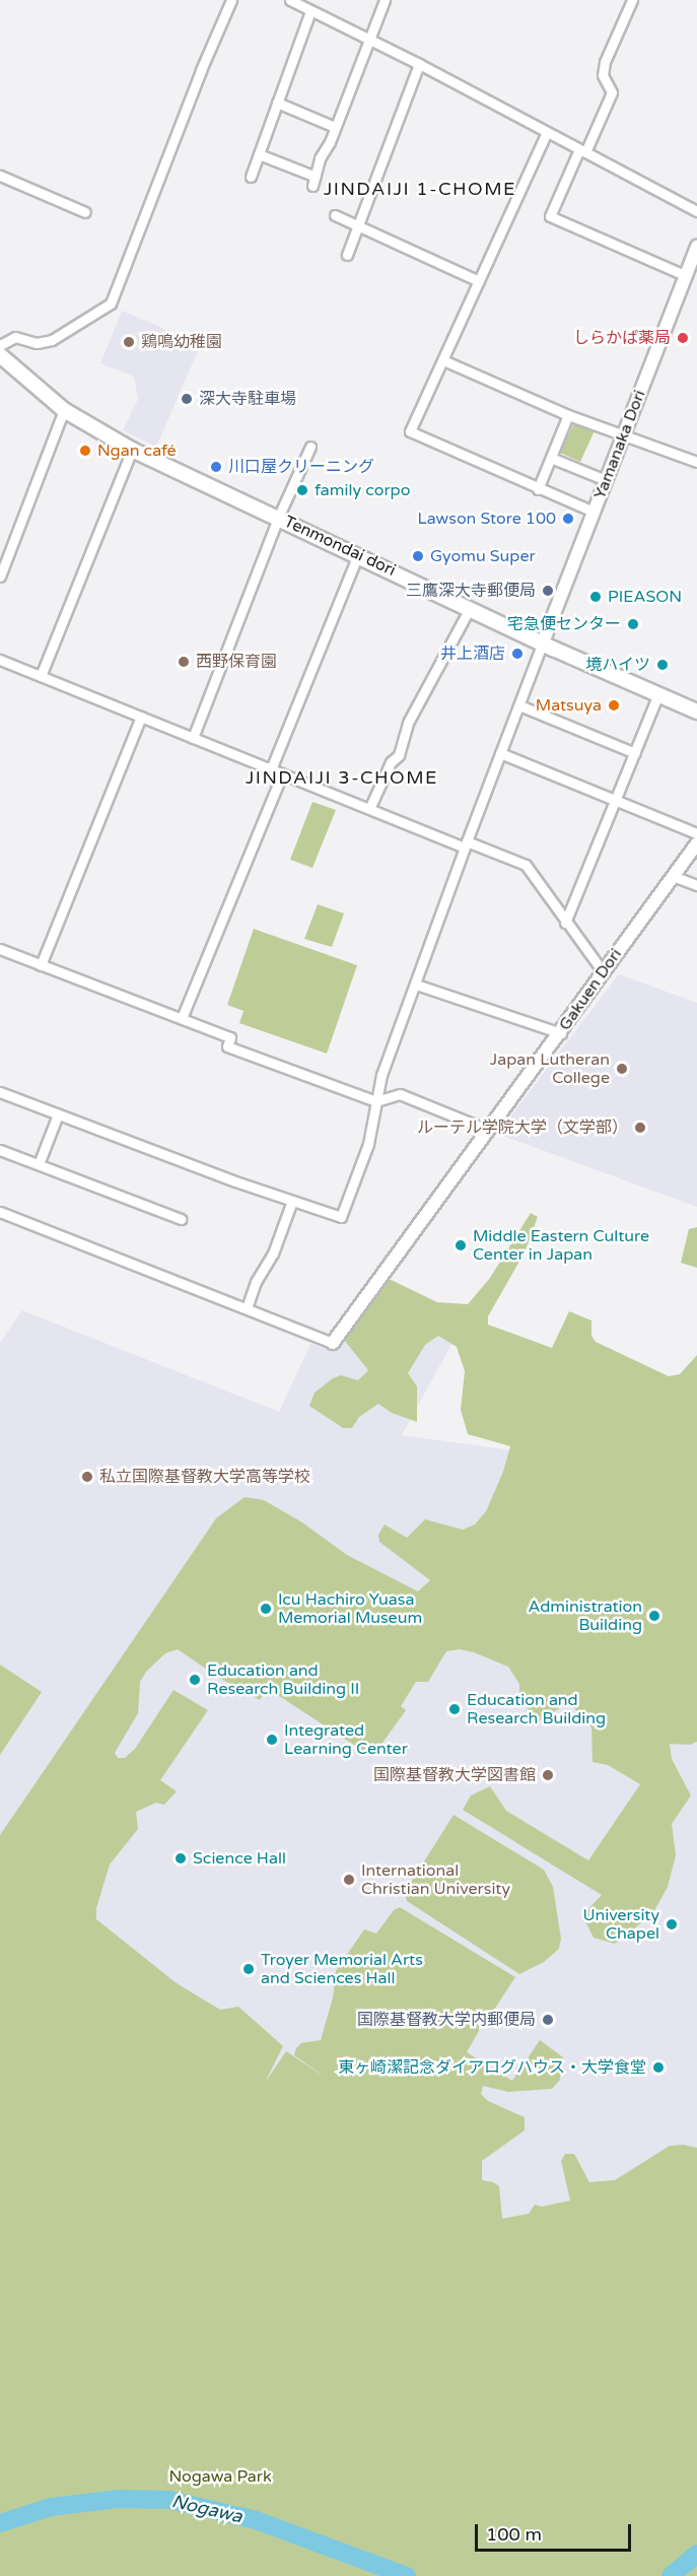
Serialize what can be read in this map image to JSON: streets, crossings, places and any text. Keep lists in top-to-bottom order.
{
  "streets": {
    "main road": ["Tenmondai dori"],
    "street": ["Yamanaka Dori", "Gakuen Dori"]
  },
  "crossings": [
    ["Yamanaka Dori", "Tenmondai dori"]
  ],
  "districts": ["JINDAIJI 1-CHOME", "JINDAIJI 3-CHOME"],
  "water": ["Nogawa"],
  "parks": ["Nogawa Park"],
  "places": [
    "しらかば薬局",
    "鶏鳴幼稚園",
    "深大寺駐車場",
    "Ngan café",
    "川口屋クリーニング",
    "family corpo",
    "Lawson Store 100",
    "Gyomu Super",
    "三鷹深大寺郵便局",
    "PIEASON",
    "宅急便センター",
    "井上酒店",
    "西野保育園",
    "境ハイツ",
    "Matsuya",
    "Japan Lutheran College",
    "ルーテル学院大学（文学部）",
    "Middle Eastern Culture Center in Japan",
    "私立国際基督教大学高等学校",
    "Icu Hachiro Yuasa Memorial Museum",
    "Administration Building",
    "Education and Research Building II",
    "Education and Research Building",
    "Integrated Learning Center",
    "国際基督教大学図書館",
    "Science Hall",
    "International Christian University",
    "University Chapel",
    "Troyer Memorial Arts and Sciences Hall",
    "国際基督教大学内郵便局",
    "東ヶ崎潔記念ダイアログハウス・大学食堂"
  ],
  "scale_bar": "100 m"
}
